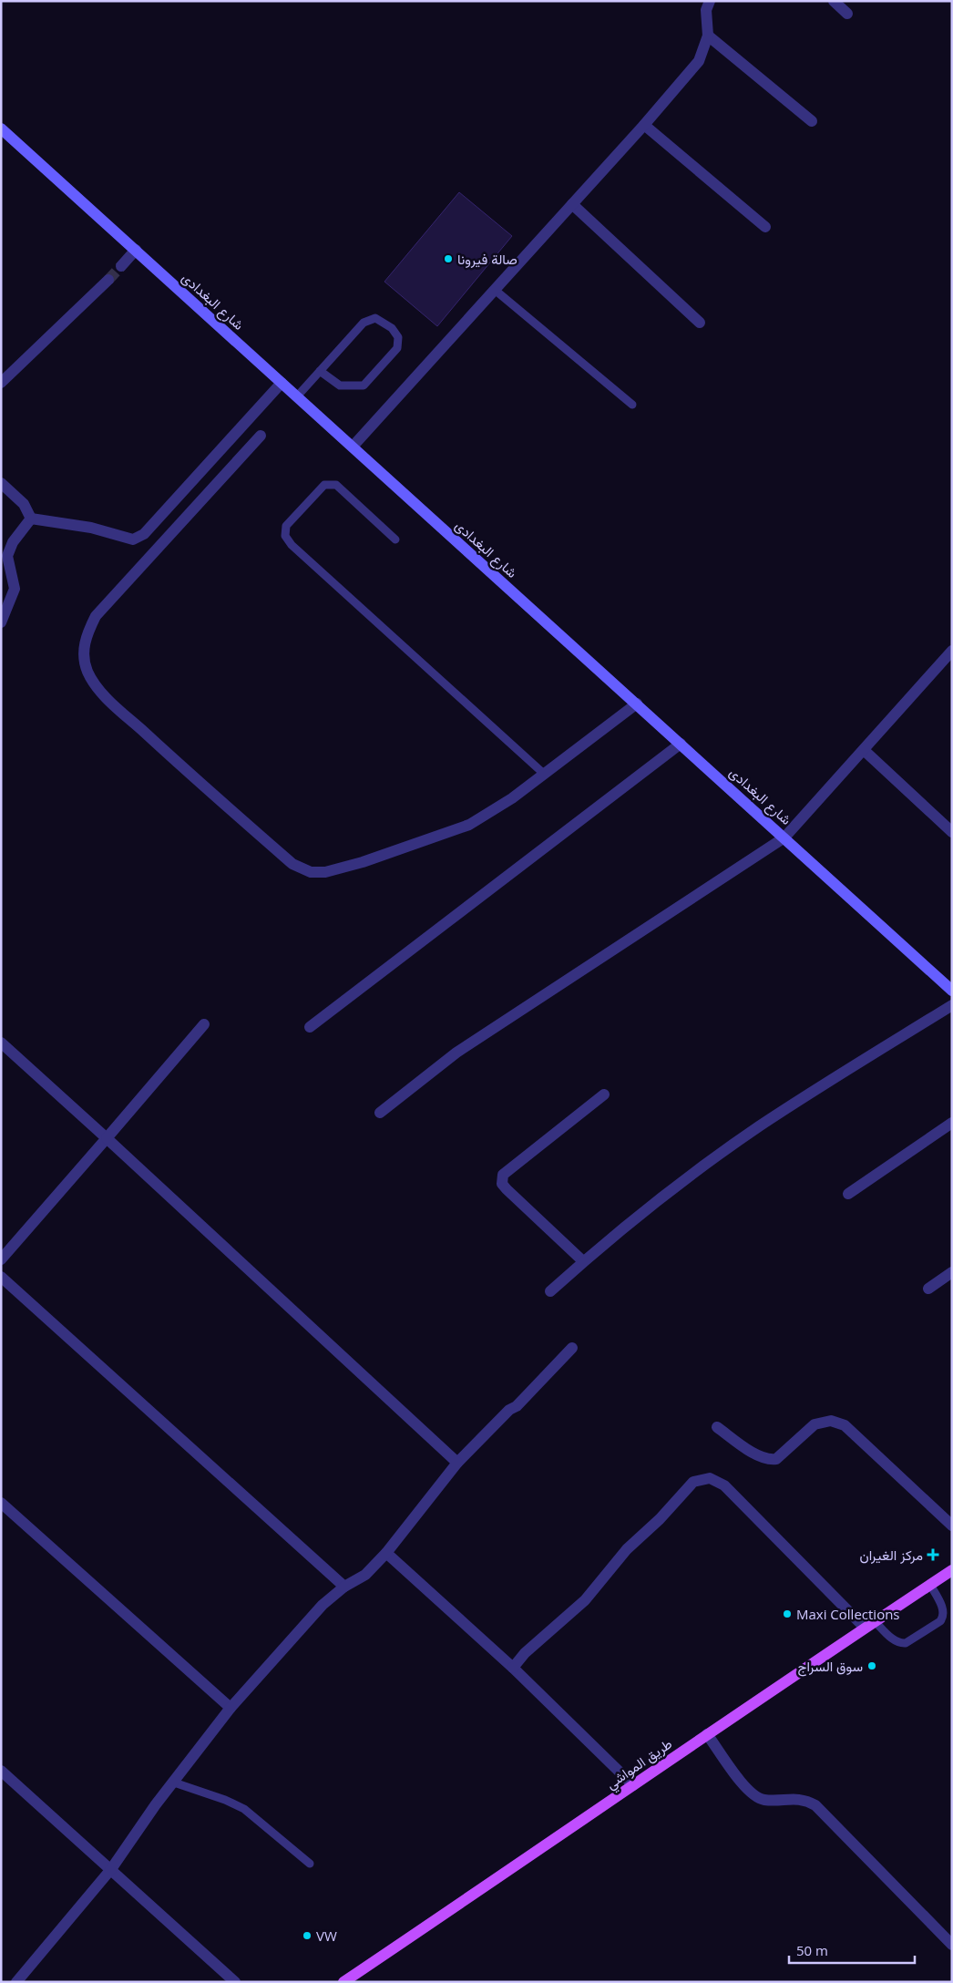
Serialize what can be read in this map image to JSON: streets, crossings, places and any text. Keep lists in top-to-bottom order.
{
  "streets": {
    "main road": ["طريق المواشي"],
    "street": ["شارع البغدادى"]
  },
  "places": {
    "other": [
      "صالة فيرونا",
      "Maxi Collections",
      "سوق السراج",
      "VW"
    ],
    "health": ["مركز الغيران"]
  },
  "scale_bar": "50 m"
}
